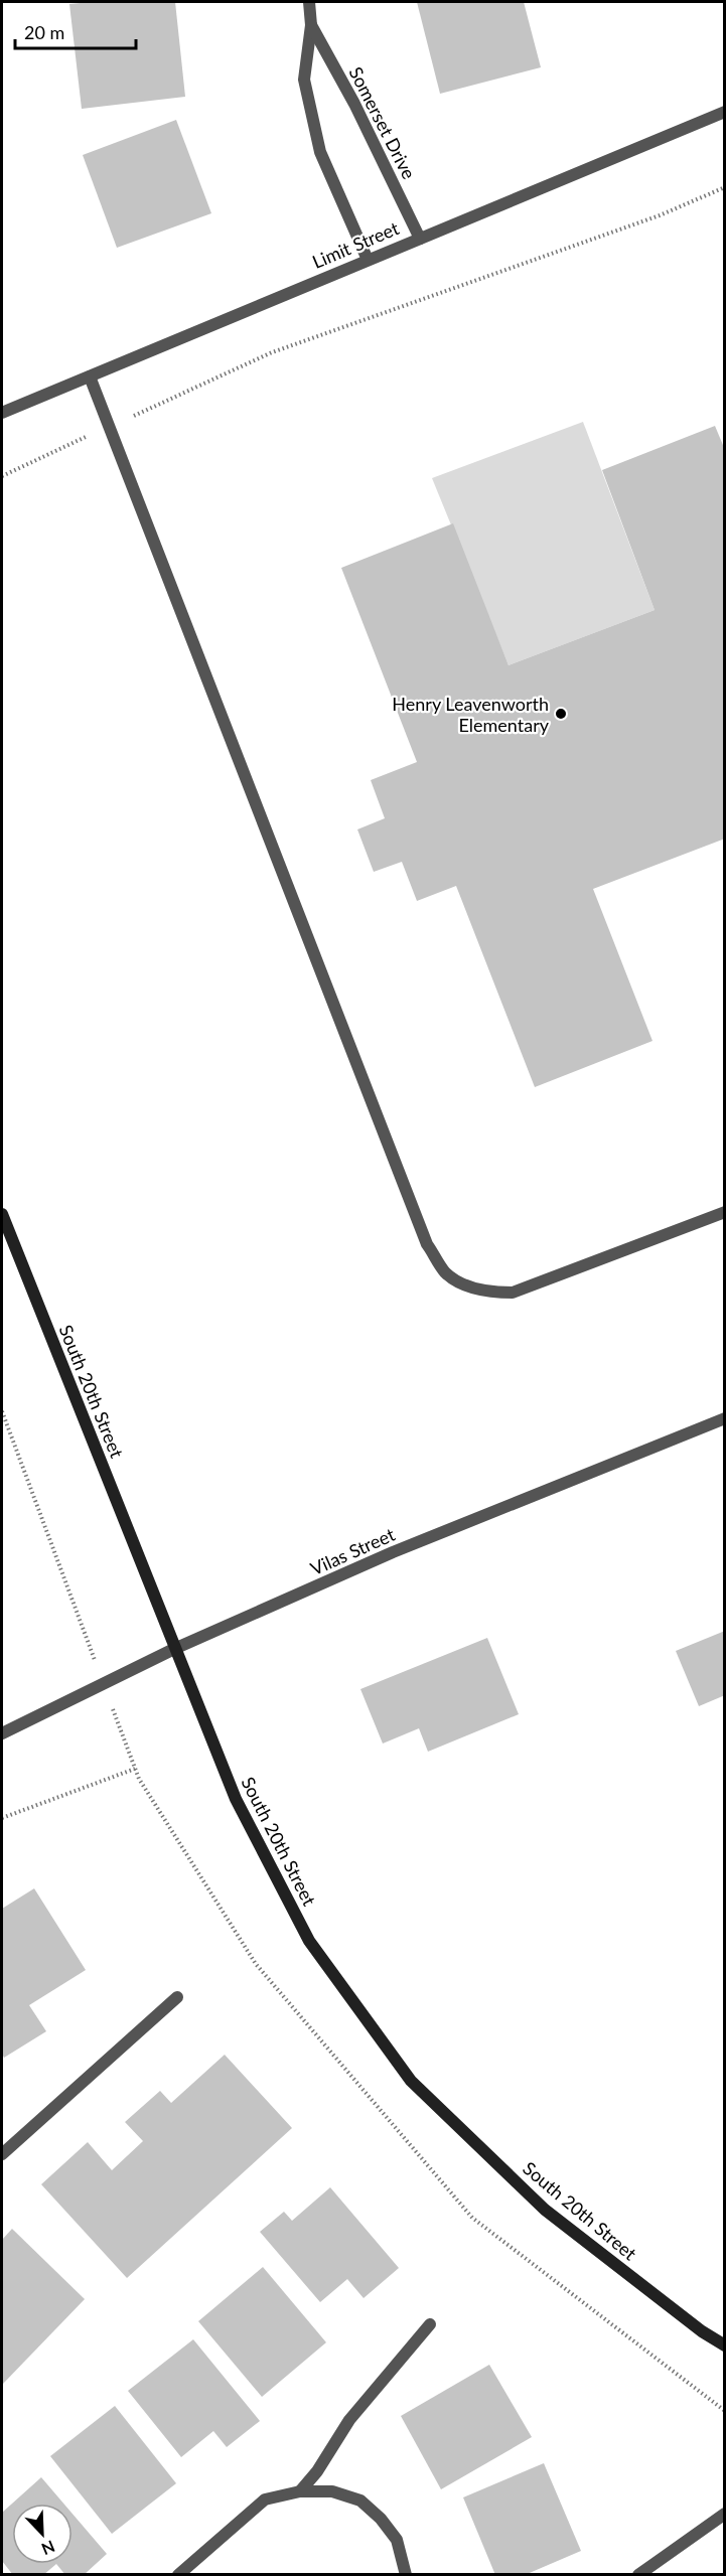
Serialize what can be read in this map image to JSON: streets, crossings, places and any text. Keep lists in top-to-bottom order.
{
  "streets": {
    "main road": ["South 20th Street"],
    "street": ["Somerset Drive", "Limit Street", "Vilas Street"]
  },
  "crossings": [
    ["Somerset Drive", "Limit Street"],
    ["South 20th Street", "Vilas Street"]
  ],
  "places": ["Henry Leavenworth Elementary"],
  "scale_bar": "20 m",
  "north": "bottom right"
}
